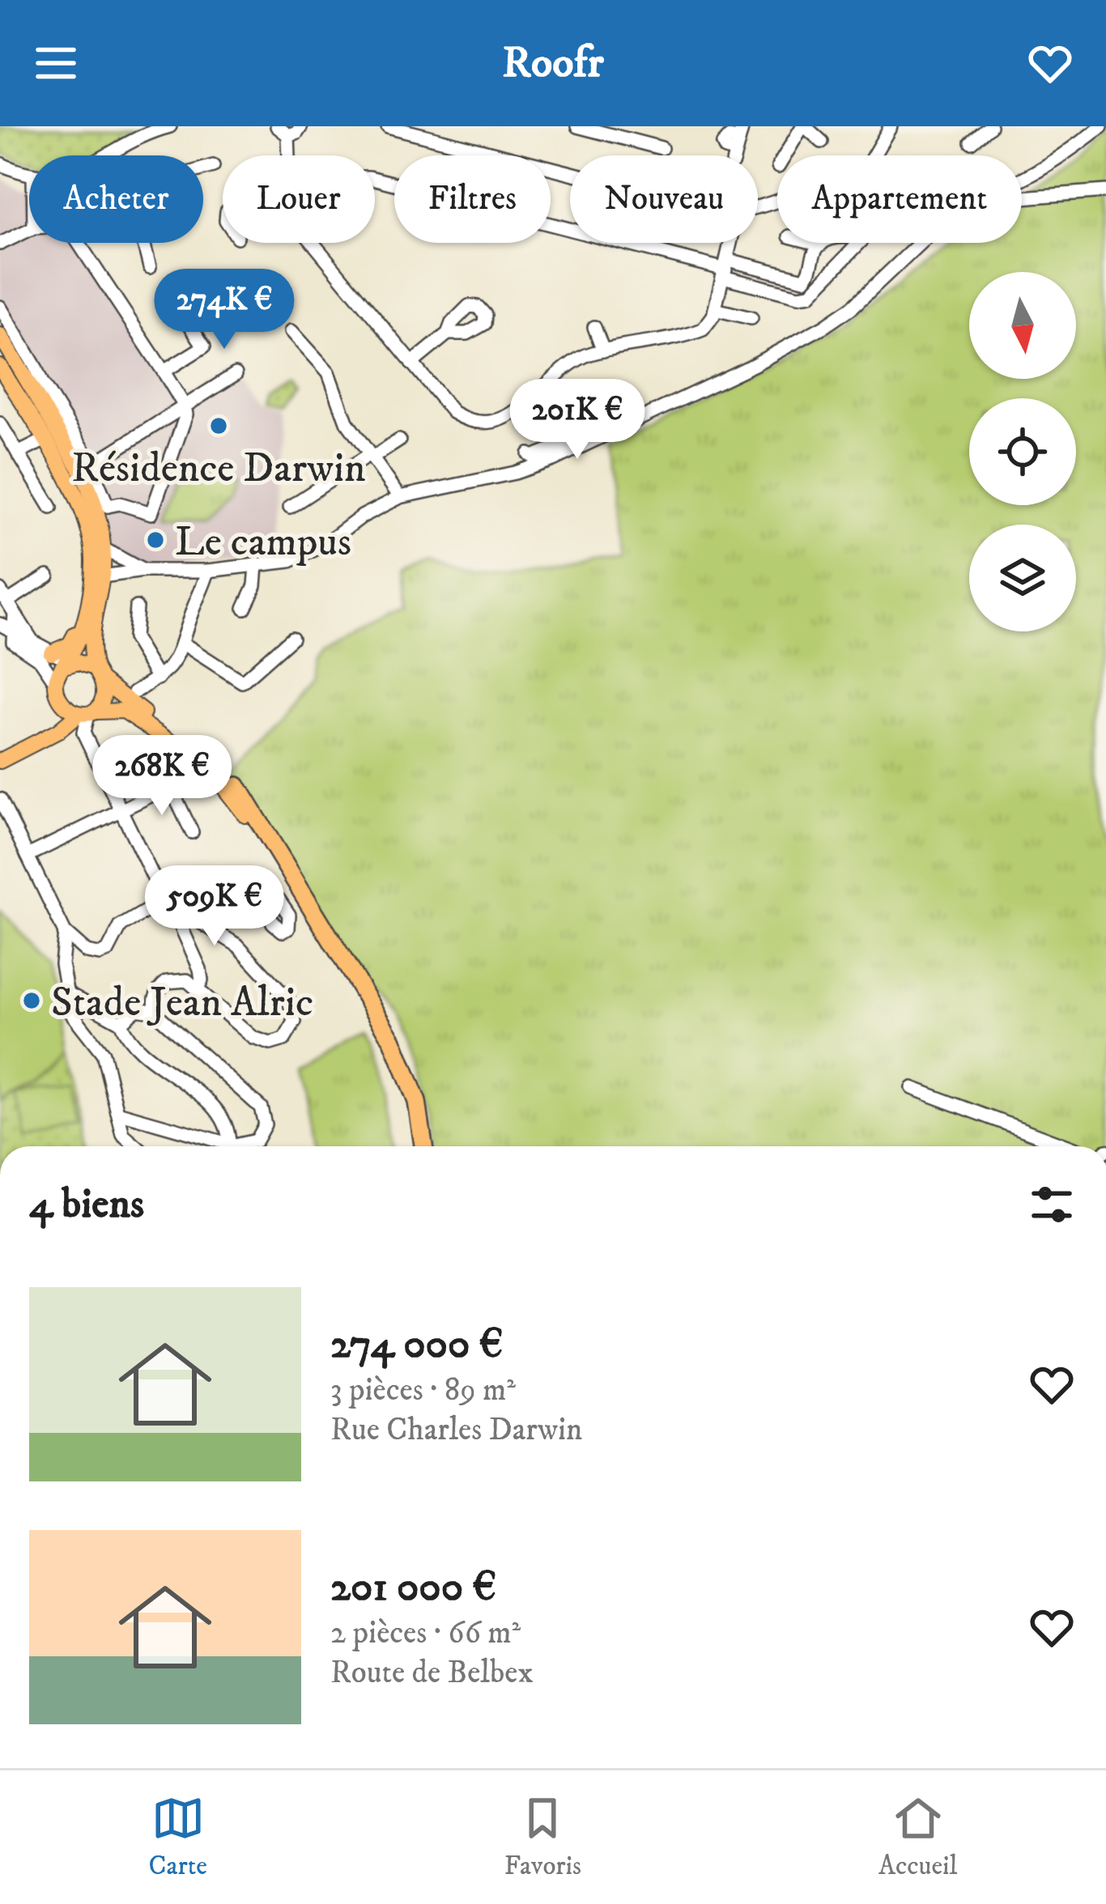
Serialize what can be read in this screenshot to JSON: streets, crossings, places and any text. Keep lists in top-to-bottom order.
{
  "places": ["Résidence Darwin", "Le campus", "Stade Jean Alric"],
  "north": "bottom",
  "page": {
    "header": "Roofr",
    "chip": [
      "Acheter",
      "Louer",
      "Filtres",
      "Nouveau",
      "Appartement"
    ],
    "price": [
      "274K €",
      "201K €",
      "268K €",
      "509K €"
    ],
    "heading": "4 biens",
    "list": [
      {
        "name": "274 000 €",
        "note": "3 pièces · 89 m² · Rue Charles Darwin"
      },
      {
        "name": "201 000 €",
        "note": "2 pièces · 66 m² · Route de Belbex"
      }
    ],
    "tabs": ["Carte", "Favoris", "Accueil"]
  }
}
